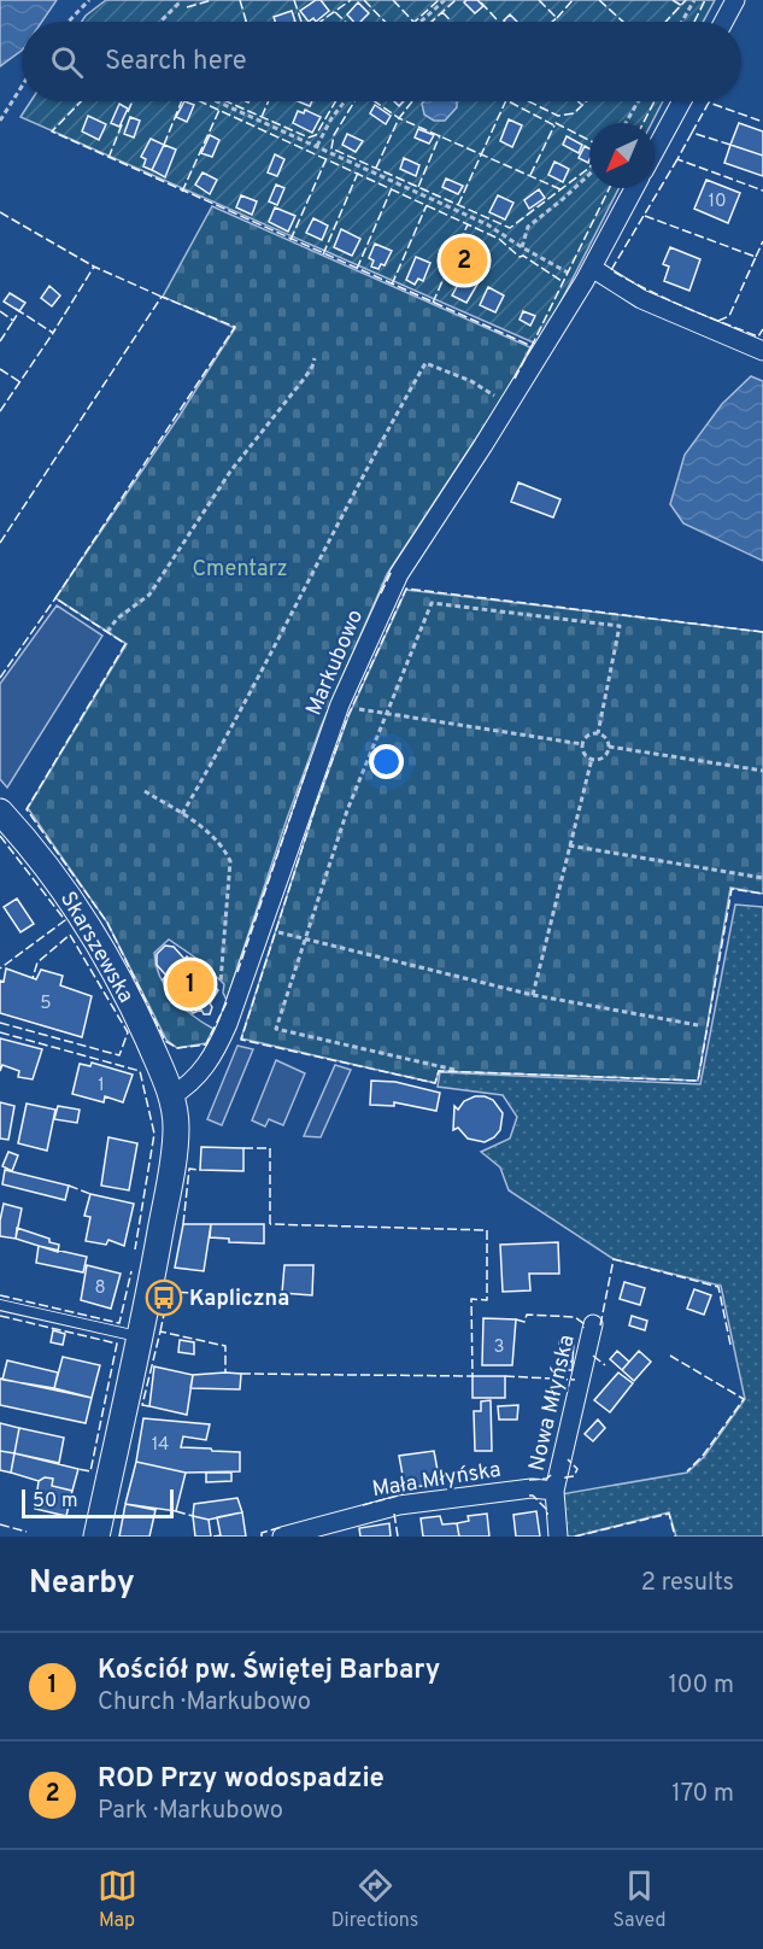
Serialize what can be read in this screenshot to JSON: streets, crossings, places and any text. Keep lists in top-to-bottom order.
{
  "streets": {
    "street": [
      "Markubowo",
      "Skarszewska",
      "Nowa Młyńska",
      "Mała Młyńska"
    ]
  },
  "crossings": [
    ["Markubowo", "Skarszewska"],
    ["Nowa Młyńska", "Mała Młyńska"]
  ],
  "parks": ["Cmentarz"],
  "places": {
    "bus stop": ["Kapliczna"]
  },
  "house_numbers": [
    "10",
    "5",
    "1",
    "8",
    "3",
    "14"
  ],
  "scale_bar": "50 m",
  "north": "bottom left",
  "page": {
    "search": "Search here",
    "pins": ["2", "1"],
    "scale": "50 m",
    "heading": ["Nearby", "2 results"],
    "list": [
      {
        "mark": "1",
        "name": "Kościół pw. Świętej Barbary",
        "note": "Church · Markubowo",
        "value": "100 m"
      },
      {
        "mark": "2",
        "name": "ROD Przy wodospadzie",
        "note": "Park · Markubowo",
        "value": "170 m"
      }
    ],
    "nav": ["Map", "Directions", "Saved"]
  }
}
